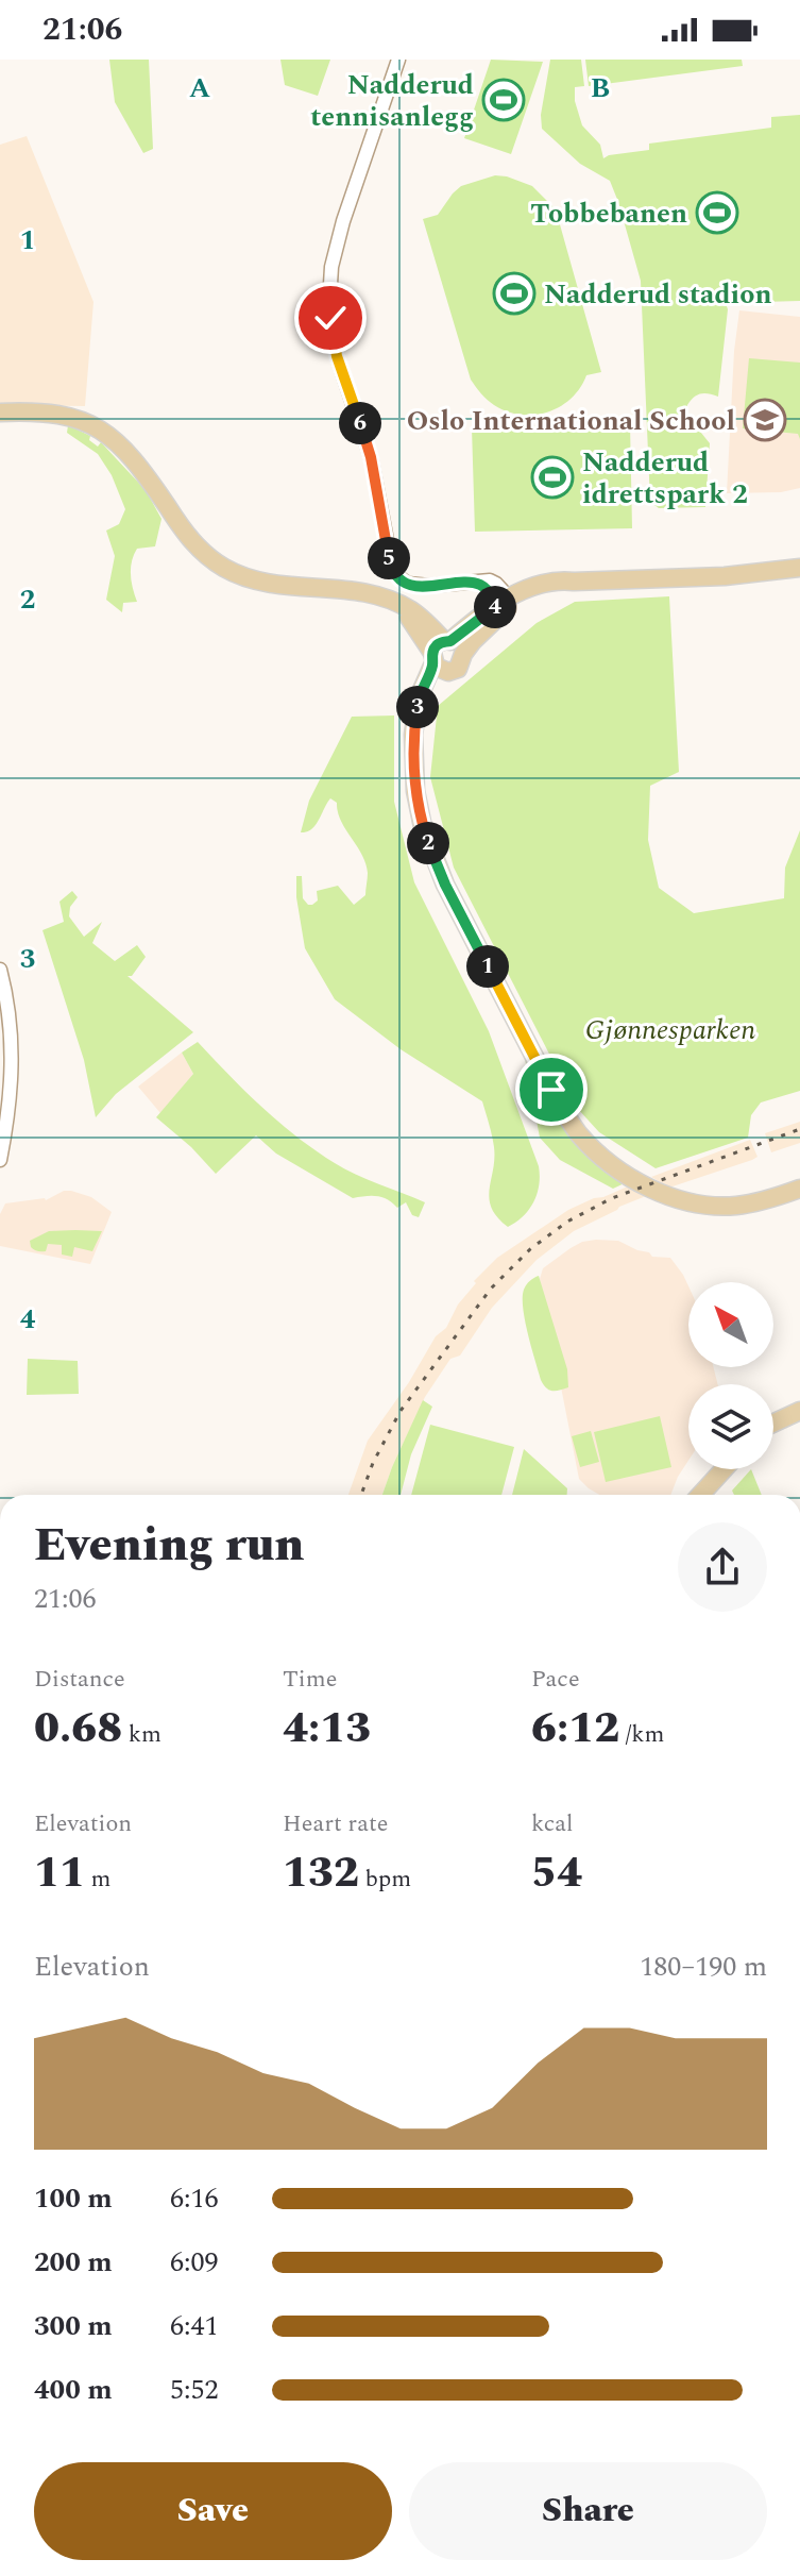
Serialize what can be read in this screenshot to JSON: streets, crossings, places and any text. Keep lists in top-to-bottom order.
{
  "parks": ["Gjønnesparken"],
  "places": {
    "sports": [
      "Nadderud tennisanlegg",
      "Tobbebanen",
      "Nadderud stadion",
      "Nadderud idrettspark 2"
    ],
    "school or university": ["Oslo International School"]
  },
  "north": "top left",
  "page": {
    "status": "21:06",
    "pins": [
      "6",
      "5",
      "4",
      "3",
      "2",
      "1"
    ],
    "heading": ["Evening run", "21:06"],
    "stats": [
      ["Distance", "0.68 km"],
      ["Time", "4:13"],
      ["Pace", "6:12 /km"],
      ["Elevation", "11 m"],
      ["Heart rate", "132 bpm"],
      ["kcal", "54"]
    ],
    "chart": ["Elevation", "180–190 m"],
    "list": [
      {
        "name": "100 m",
        "note": "6:16"
      },
      {
        "name": "200 m",
        "note": "6:09"
      },
      {
        "name": "300 m",
        "note": "6:41"
      },
      {
        "name": "400 m",
        "note": "5:52"
      }
    ],
    "buttons": ["Save", "Share"]
  },
  "grid": {
    "columns": ["A", "B"],
    "rows": [
      "1",
      "2",
      "3",
      "4"
    ]
  }
}
